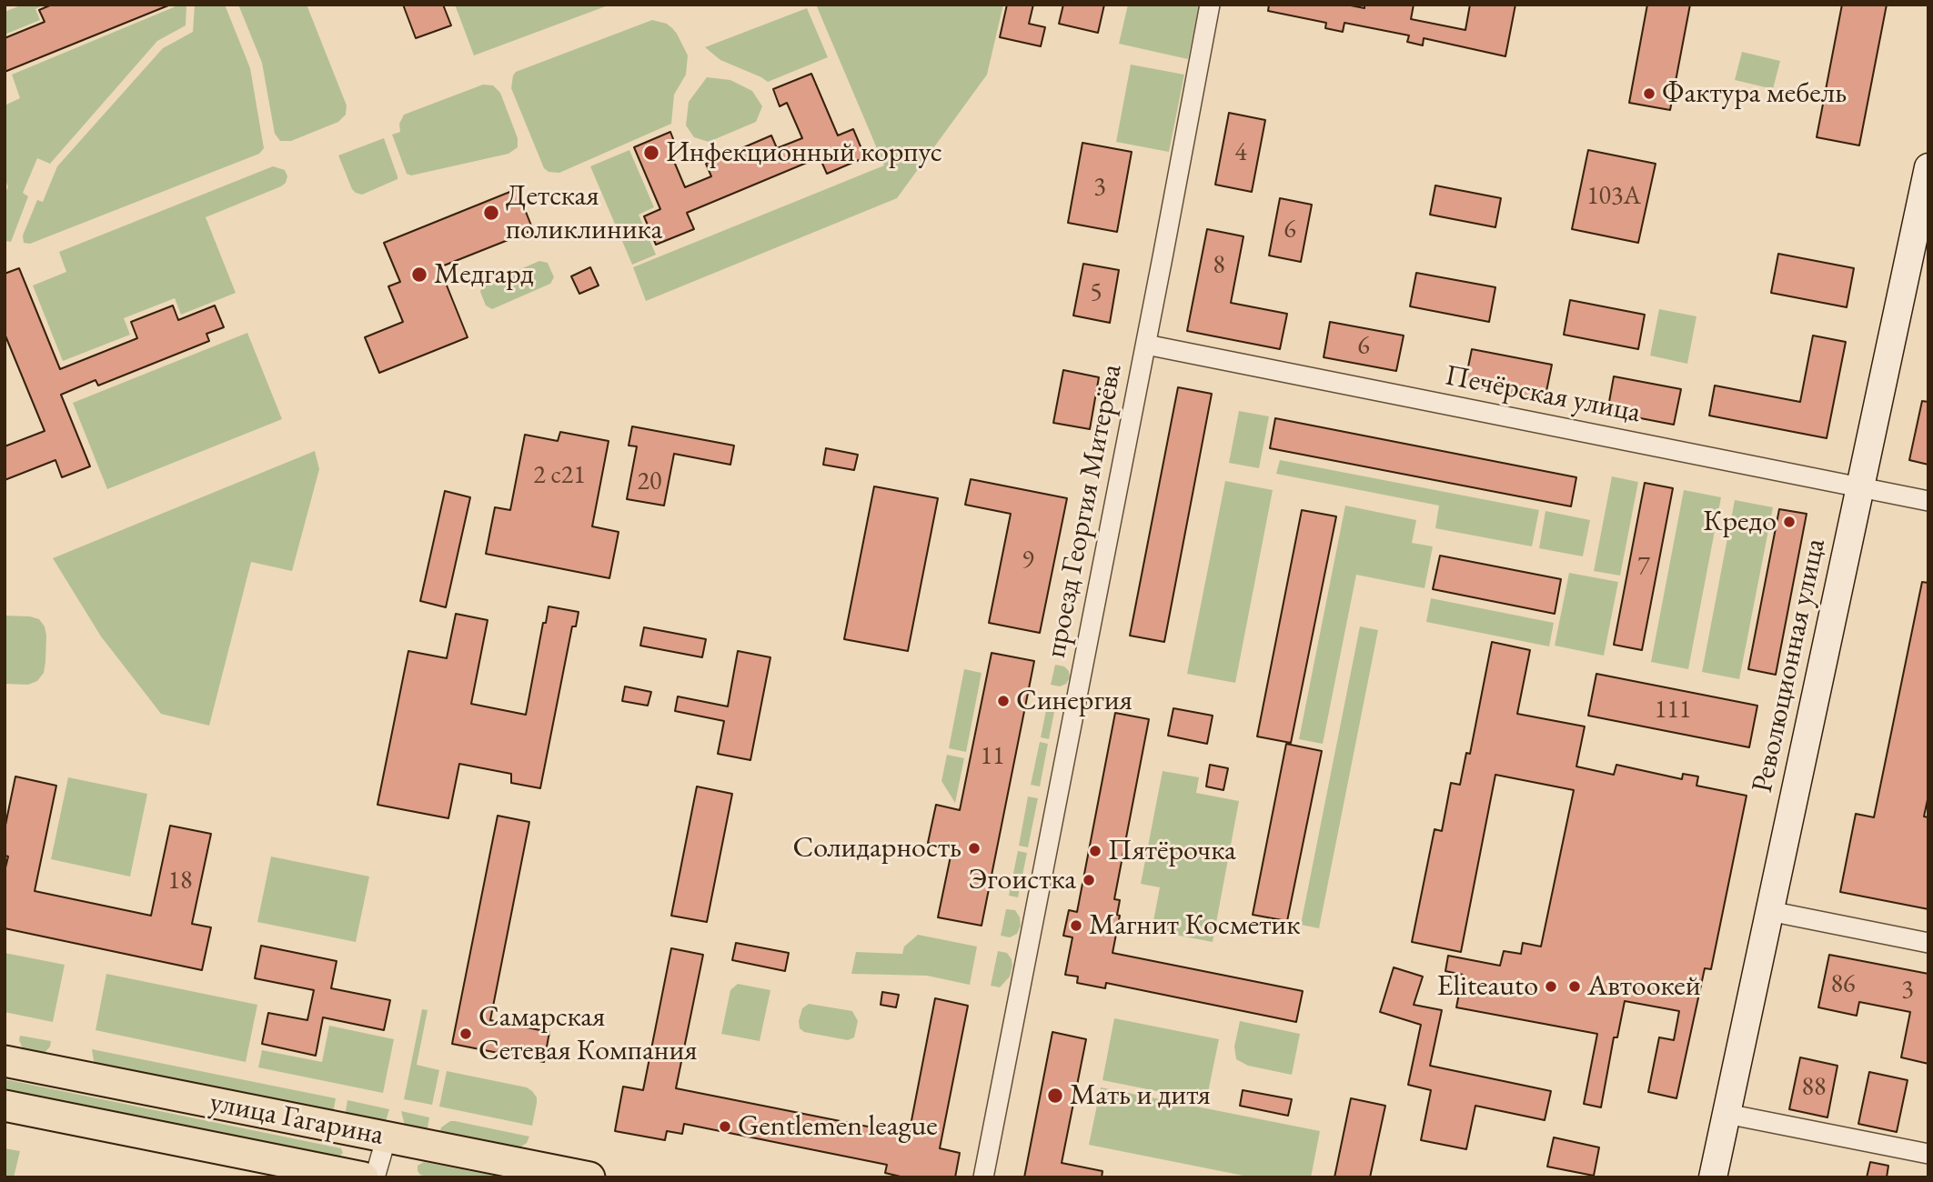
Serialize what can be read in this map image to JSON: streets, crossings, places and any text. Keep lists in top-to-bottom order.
{
  "streets": {
    "main road": ["Революционная улица", "улица Гагарина"],
    "street": ["Печёрская улица", "проезд Георгия Митерёва"]
  },
  "crossings": [
    ["Печёрская улица", "проезд Георгия Митерёва"],
    ["Печёрская улица", "Революционная улица"]
  ],
  "places": [
    "Фактура мебель",
    "Инфекционный корпус",
    "Детская поликлиника",
    "Медгард",
    "Кредо",
    "Синергия",
    "Солидарность",
    "Пятёрочка",
    "Эгоистка",
    "Магнит Косметик",
    "Eliteauto",
    "Автоокей",
    "Самарская Сетевая Компания",
    "Мать и дитя",
    "Gentlemen league"
  ],
  "house_numbers": [
    "4",
    "3",
    "103А",
    "6",
    "8",
    "5",
    "6",
    "2 с21",
    "20",
    "9",
    "7",
    "111",
    "11",
    "18",
    "86",
    "3",
    "88"
  ]
}
